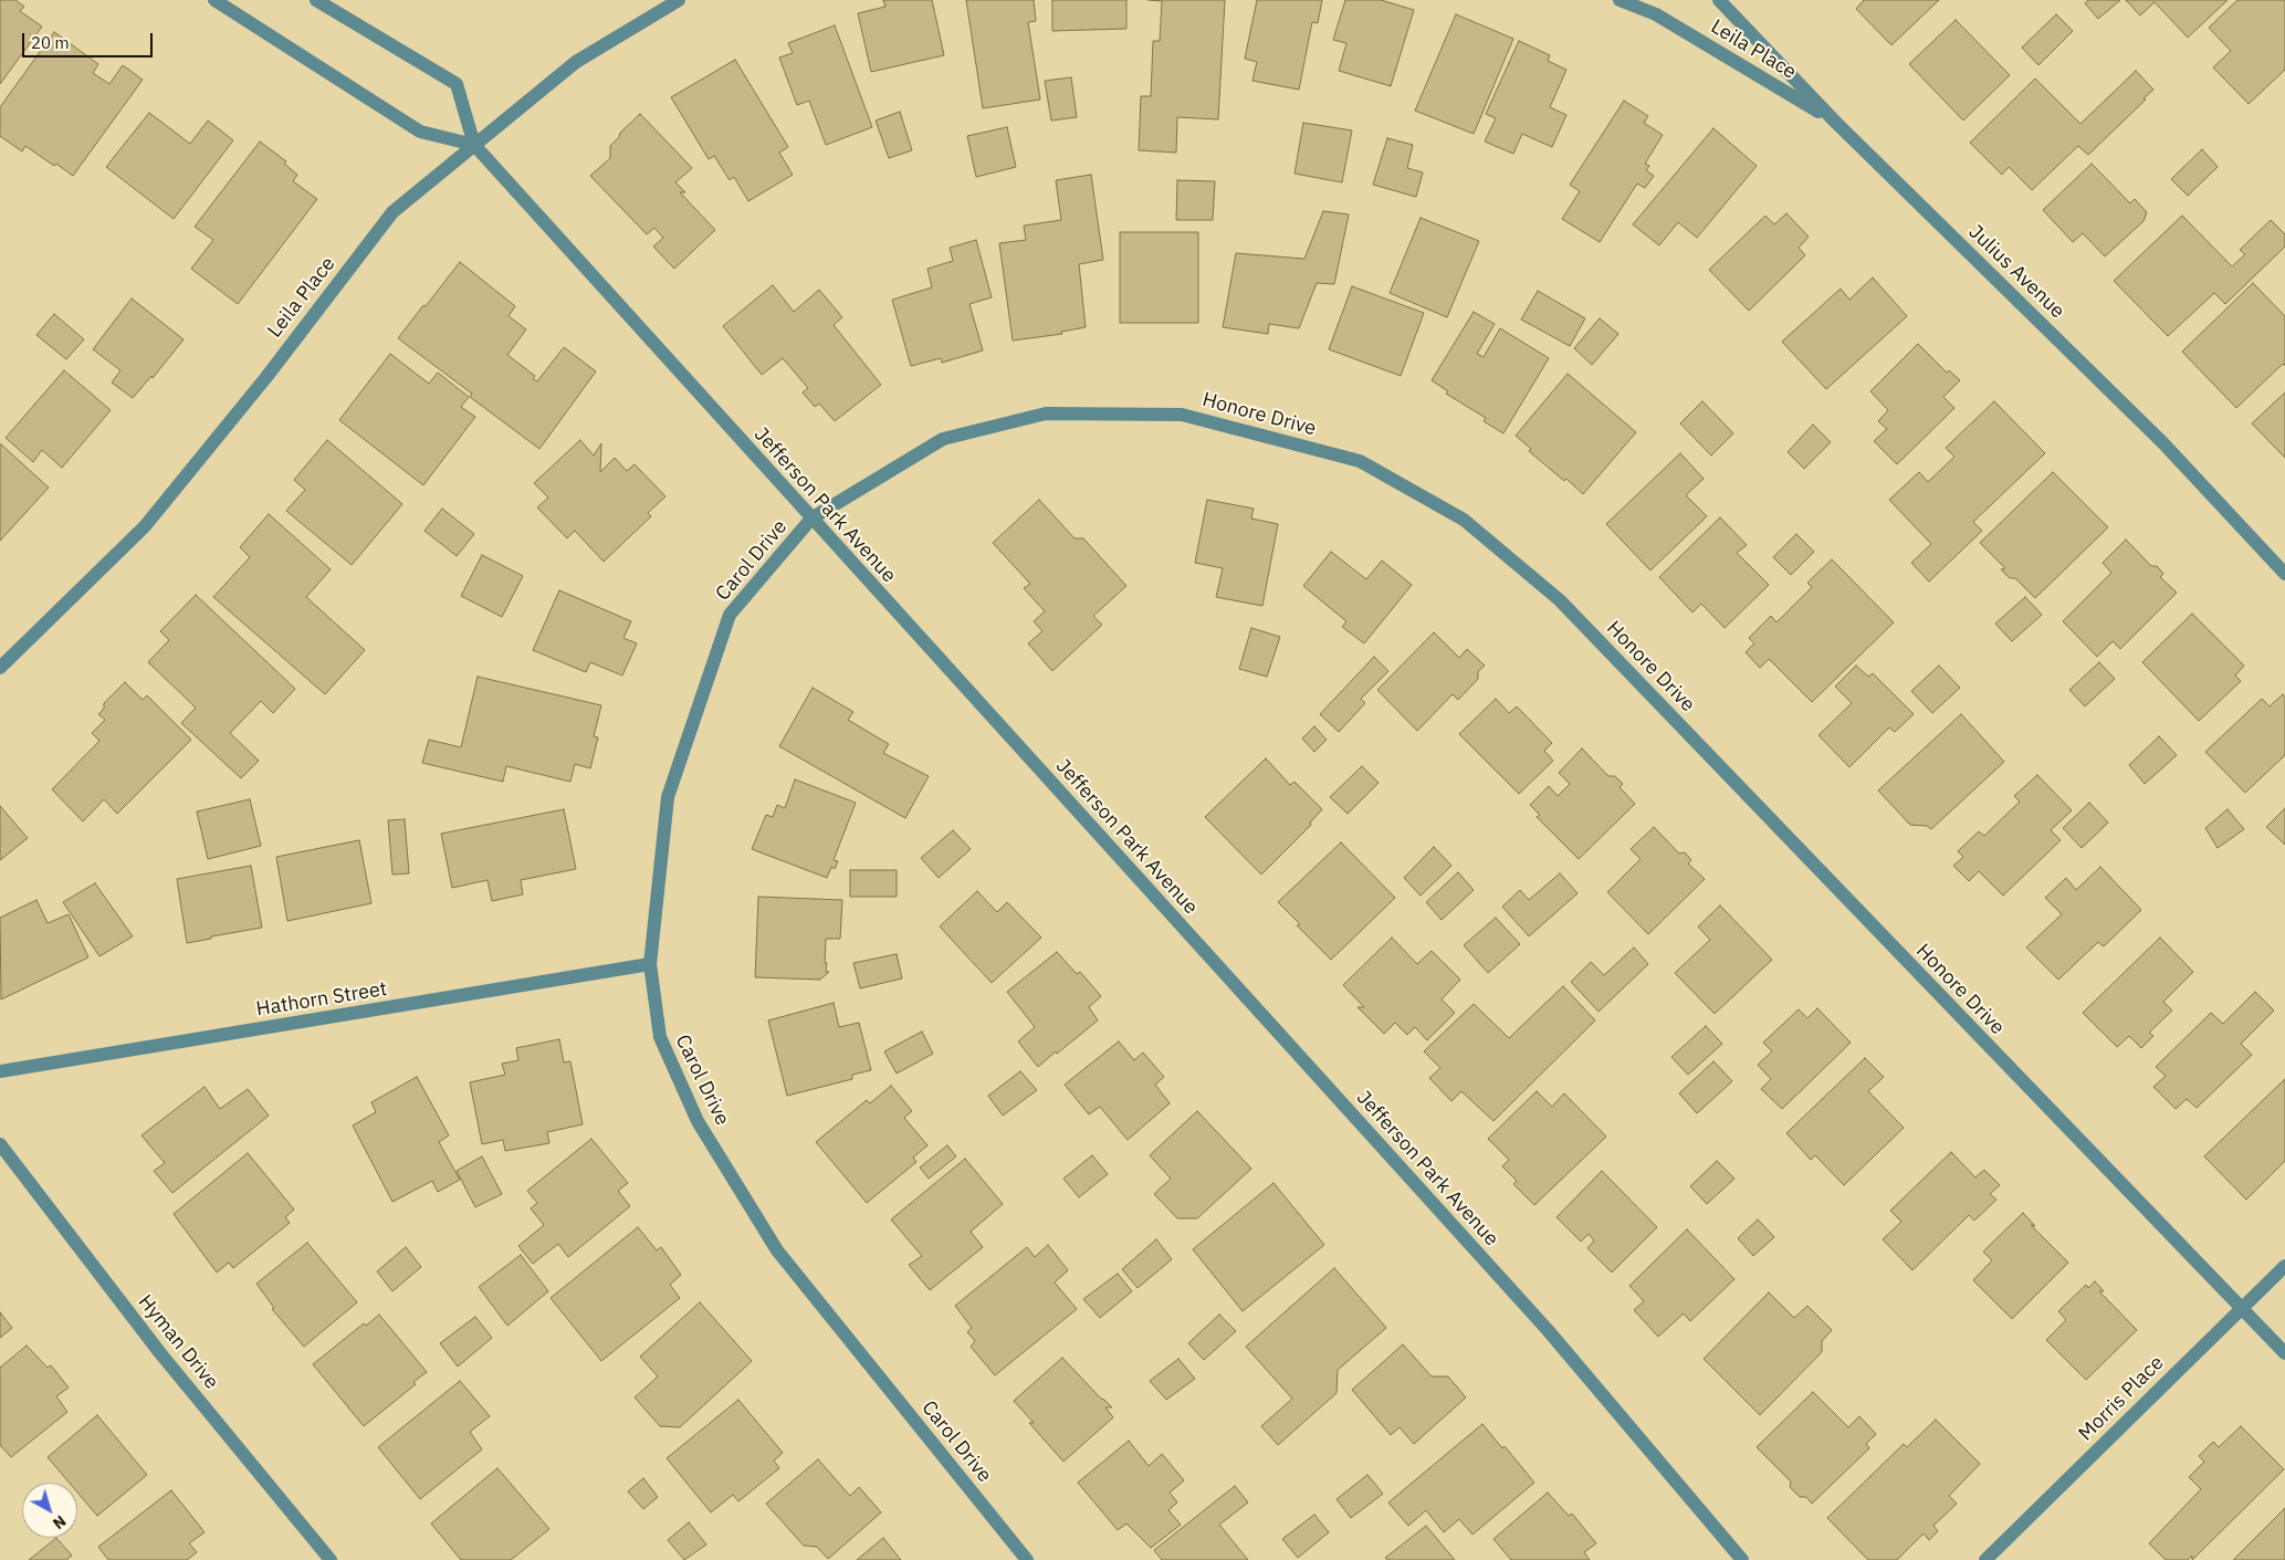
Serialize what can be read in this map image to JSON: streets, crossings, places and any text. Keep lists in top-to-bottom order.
{
  "streets": {
    "street": [
      "Leila Place",
      "Julius Avenue",
      "Honore Drive",
      "Jefferson Park Avenue",
      "Carol Drive",
      "Hathorn Street",
      "Hyman Drive",
      "Morris Place"
    ]
  },
  "crossings": [
    ["Leila Place", "Julius Avenue"],
    ["Leila Place", "Jefferson Park Avenue"],
    ["Honore Drive", "Jefferson Park Avenue"],
    ["Honore Drive", "Carol Drive"],
    ["Honore Drive", "Morris Place"],
    ["Jefferson Park Avenue", "Carol Drive"],
    ["Carol Drive", "Hathorn Street"]
  ],
  "scale_bar": "20 m",
  "north": "bottom right"
}
